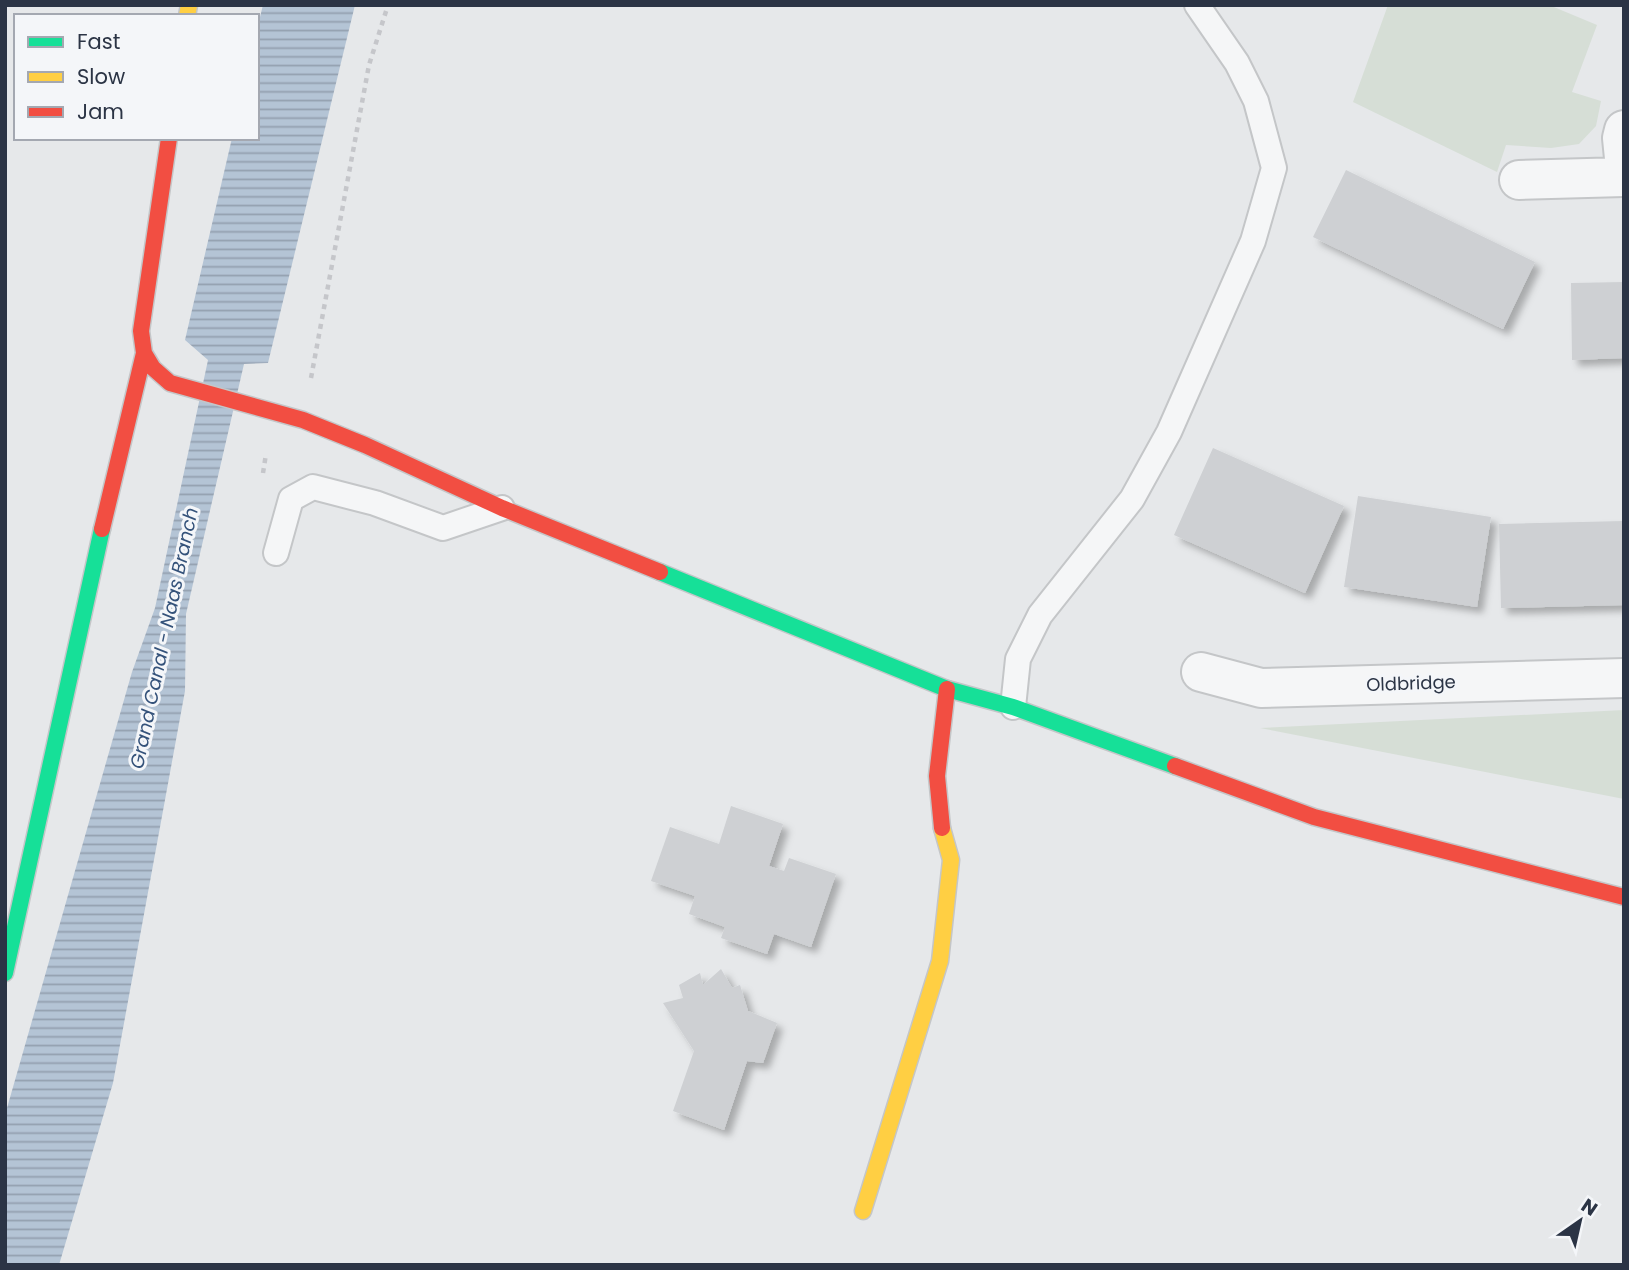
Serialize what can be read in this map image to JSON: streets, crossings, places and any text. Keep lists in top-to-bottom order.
{
  "streets": {
    "street": ["Oldbridge"]
  },
  "water": ["Grand Canal - Naas Branch"],
  "legend": ["Fast", "Slow", "Jam"],
  "north": "top right"
}
